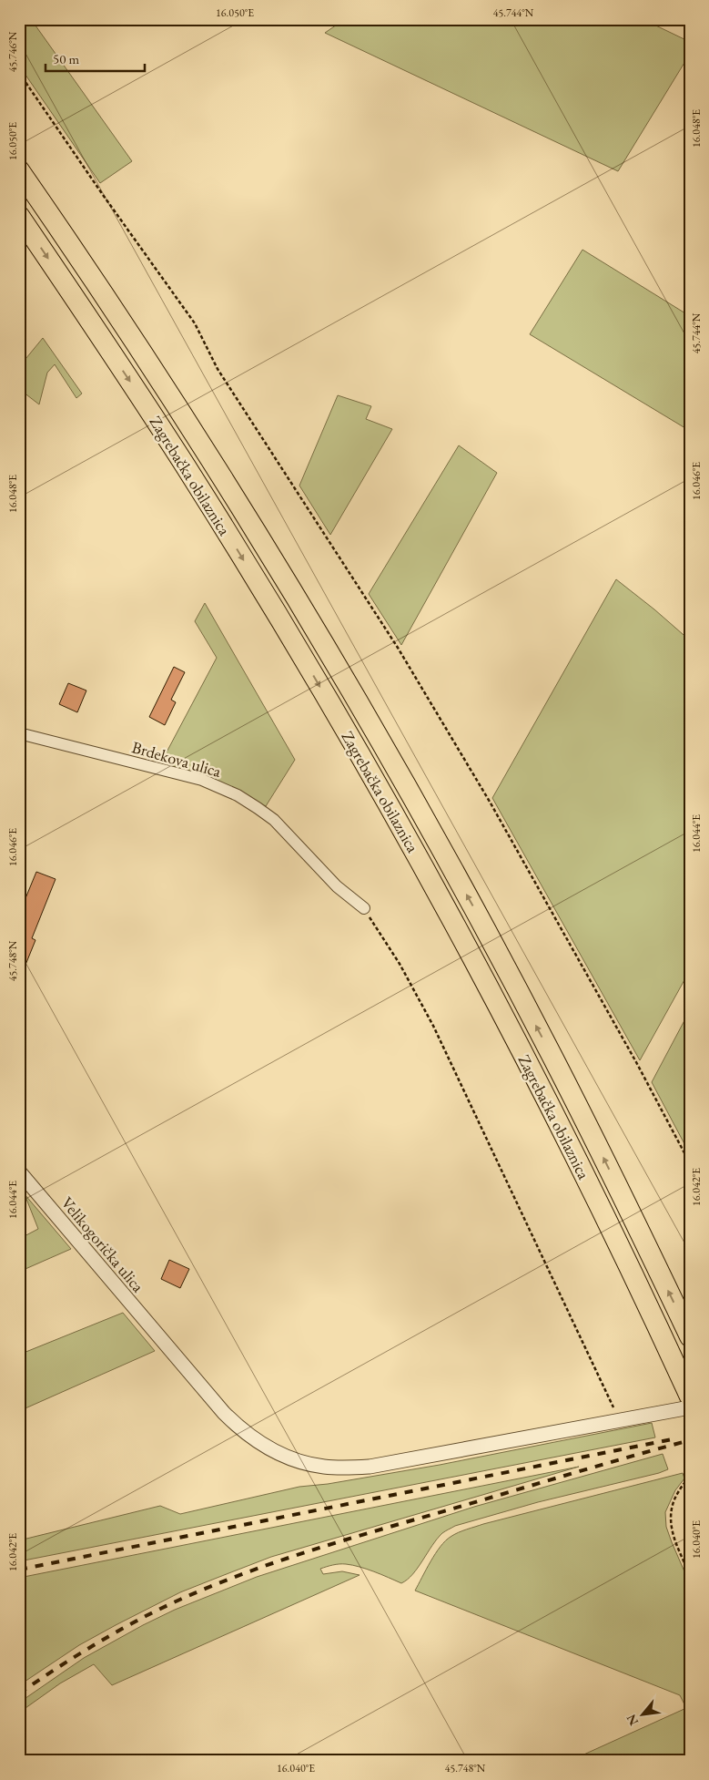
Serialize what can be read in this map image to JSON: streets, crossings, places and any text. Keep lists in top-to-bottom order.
{
  "streets": {
    "highway": ["Zagrebačka obilaznica"],
    "street": ["Brdekova ulica", "Velikogorička ulica"]
  },
  "scale_bar": "50 m",
  "north": "bottom left",
  "coordinates": [
    "16.050°E",
    "45.744°N",
    "45.746°N",
    "16.048°E",
    "16.046°E",
    "16.044°E",
    "45.748°N",
    "16.042°E",
    "16.040°E"
  ]
}
